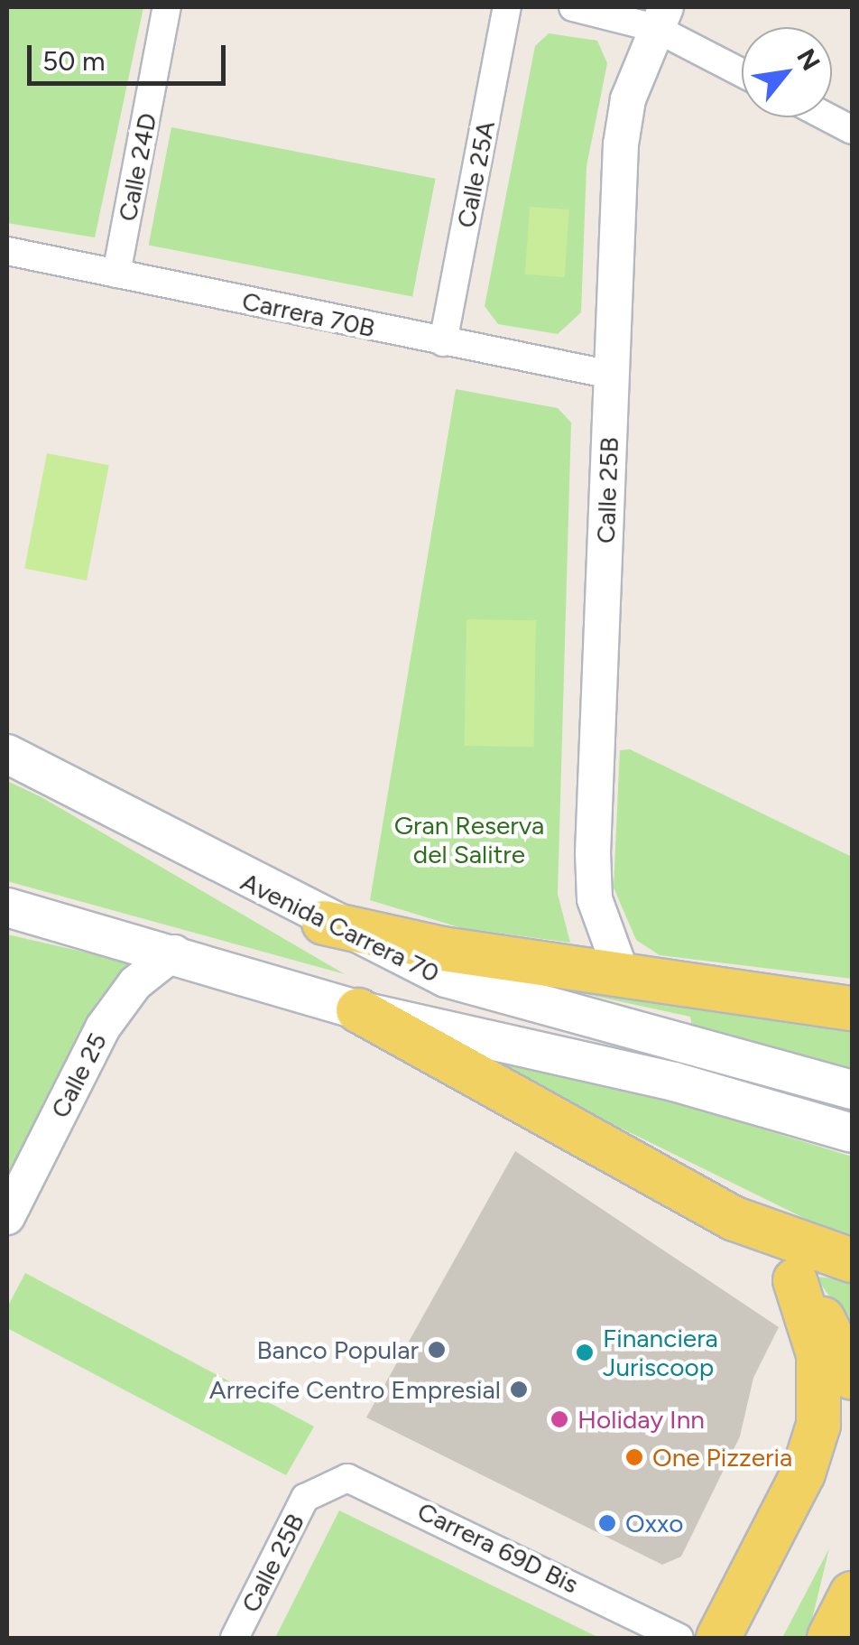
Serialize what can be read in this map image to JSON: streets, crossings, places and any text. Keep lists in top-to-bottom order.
{
  "streets": {
    "main road": ["Avenida Carrera 70"],
    "street": [
      "Calle 24D",
      "Calle 25A",
      "Carrera 70B",
      "Calle 25B",
      "Calle 25",
      "Carrera 69D Bis"
    ]
  },
  "crossings": [
    ["Calle 24D", "Carrera 70B"],
    ["Calle 25A", "Carrera 70B"],
    ["Carrera 70B", "Calle 25B"],
    ["Calle 25B", "Carrera 69D Bis"],
    ["Avenida Carrera 70", "Calle 25"]
  ],
  "parks": ["Gran Reserva del Salitre"],
  "places": [
    "Banco Popular",
    "Financiera Juriscoop",
    "Arrecife Centro Empresial",
    "Holiday Inn",
    "One Pizzeria",
    "Oxxo"
  ],
  "scale_bar": "50 m",
  "north": "top right"
}
